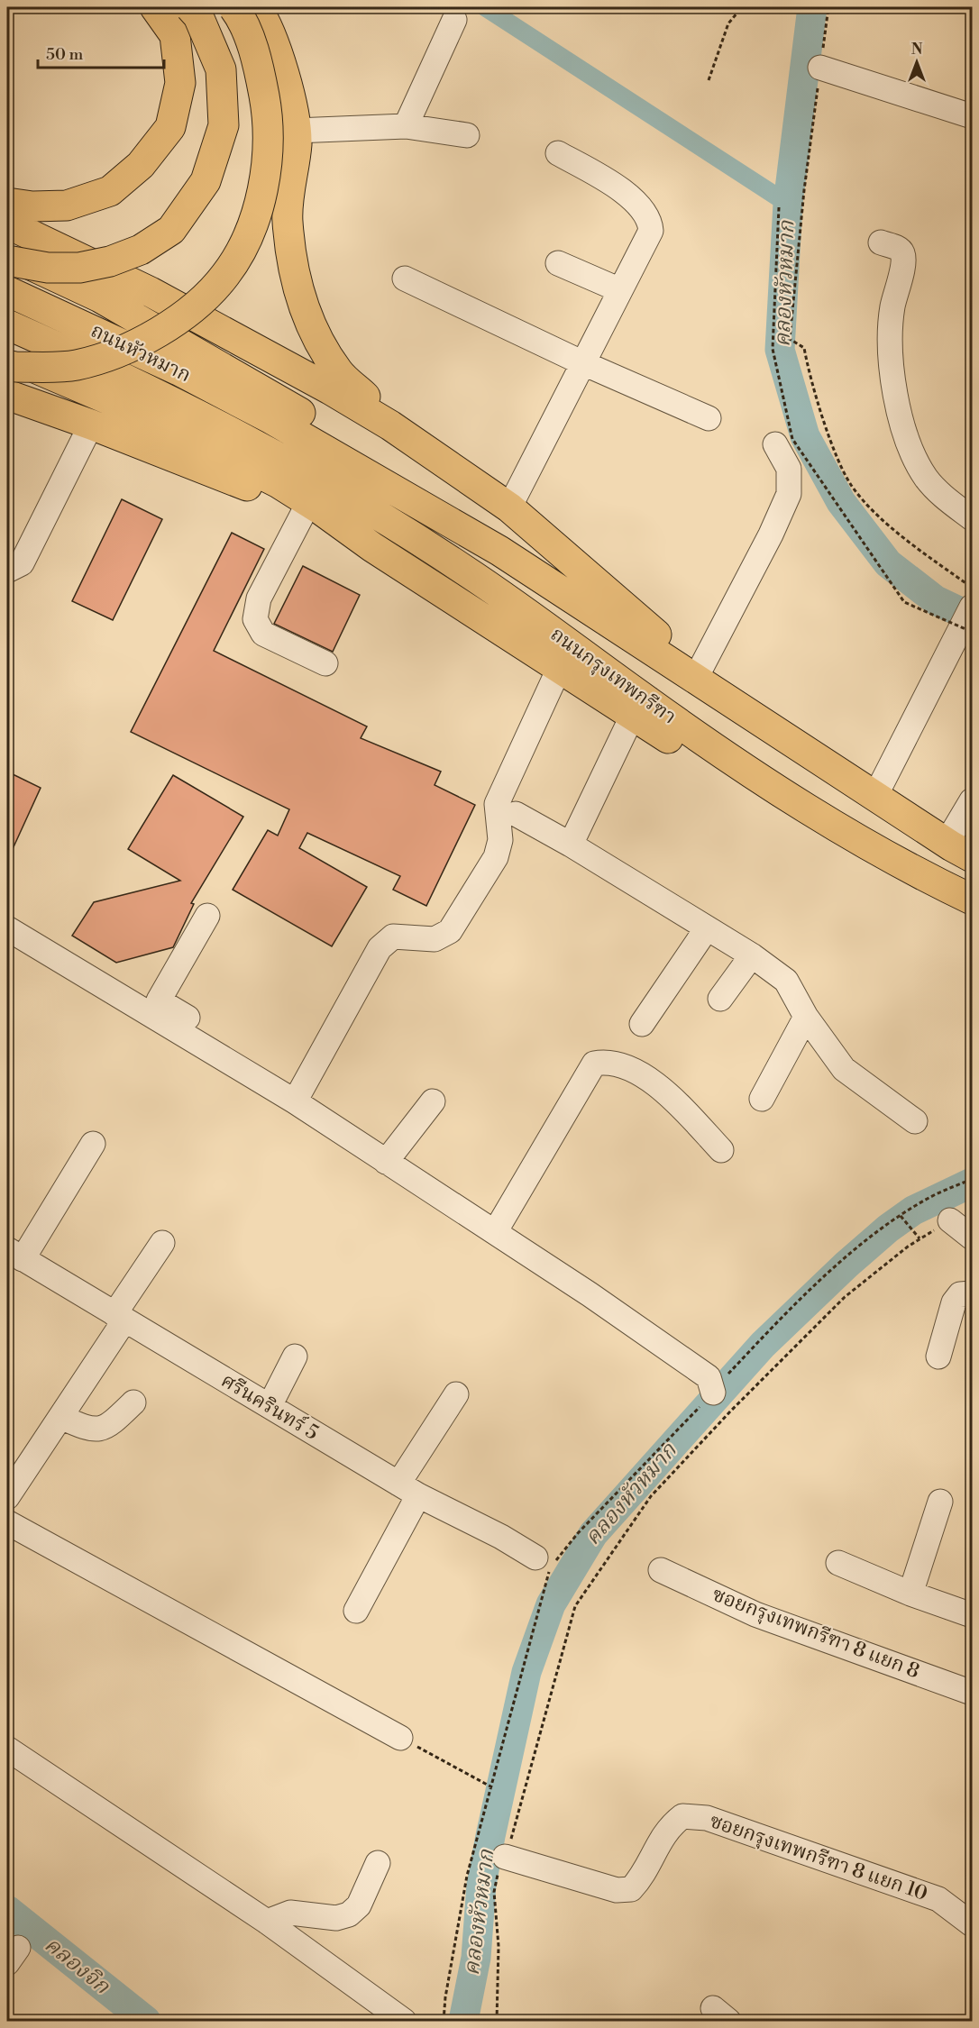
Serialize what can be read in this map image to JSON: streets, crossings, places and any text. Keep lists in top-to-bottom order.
{
  "streets": {
    "main road": ["ถนนหัวหมาก", "ถนนกรุงเทพกรีฑา"],
    "street": ["ศรีนครินทร์ 5", "ซอยกรุงเทพกรีฑา 8 แยก 8", "ซอยกรุงเทพกรีฑา 8 แยก 10"]
  },
  "crossings": [
    ["ถนนหัวหมาก", "ถนนกรุงเทพกรีฑา"]
  ],
  "water": ["คลองหัวหมาก", "คลองจิก"],
  "scale_bar": "50 m",
  "north": "top"
}
